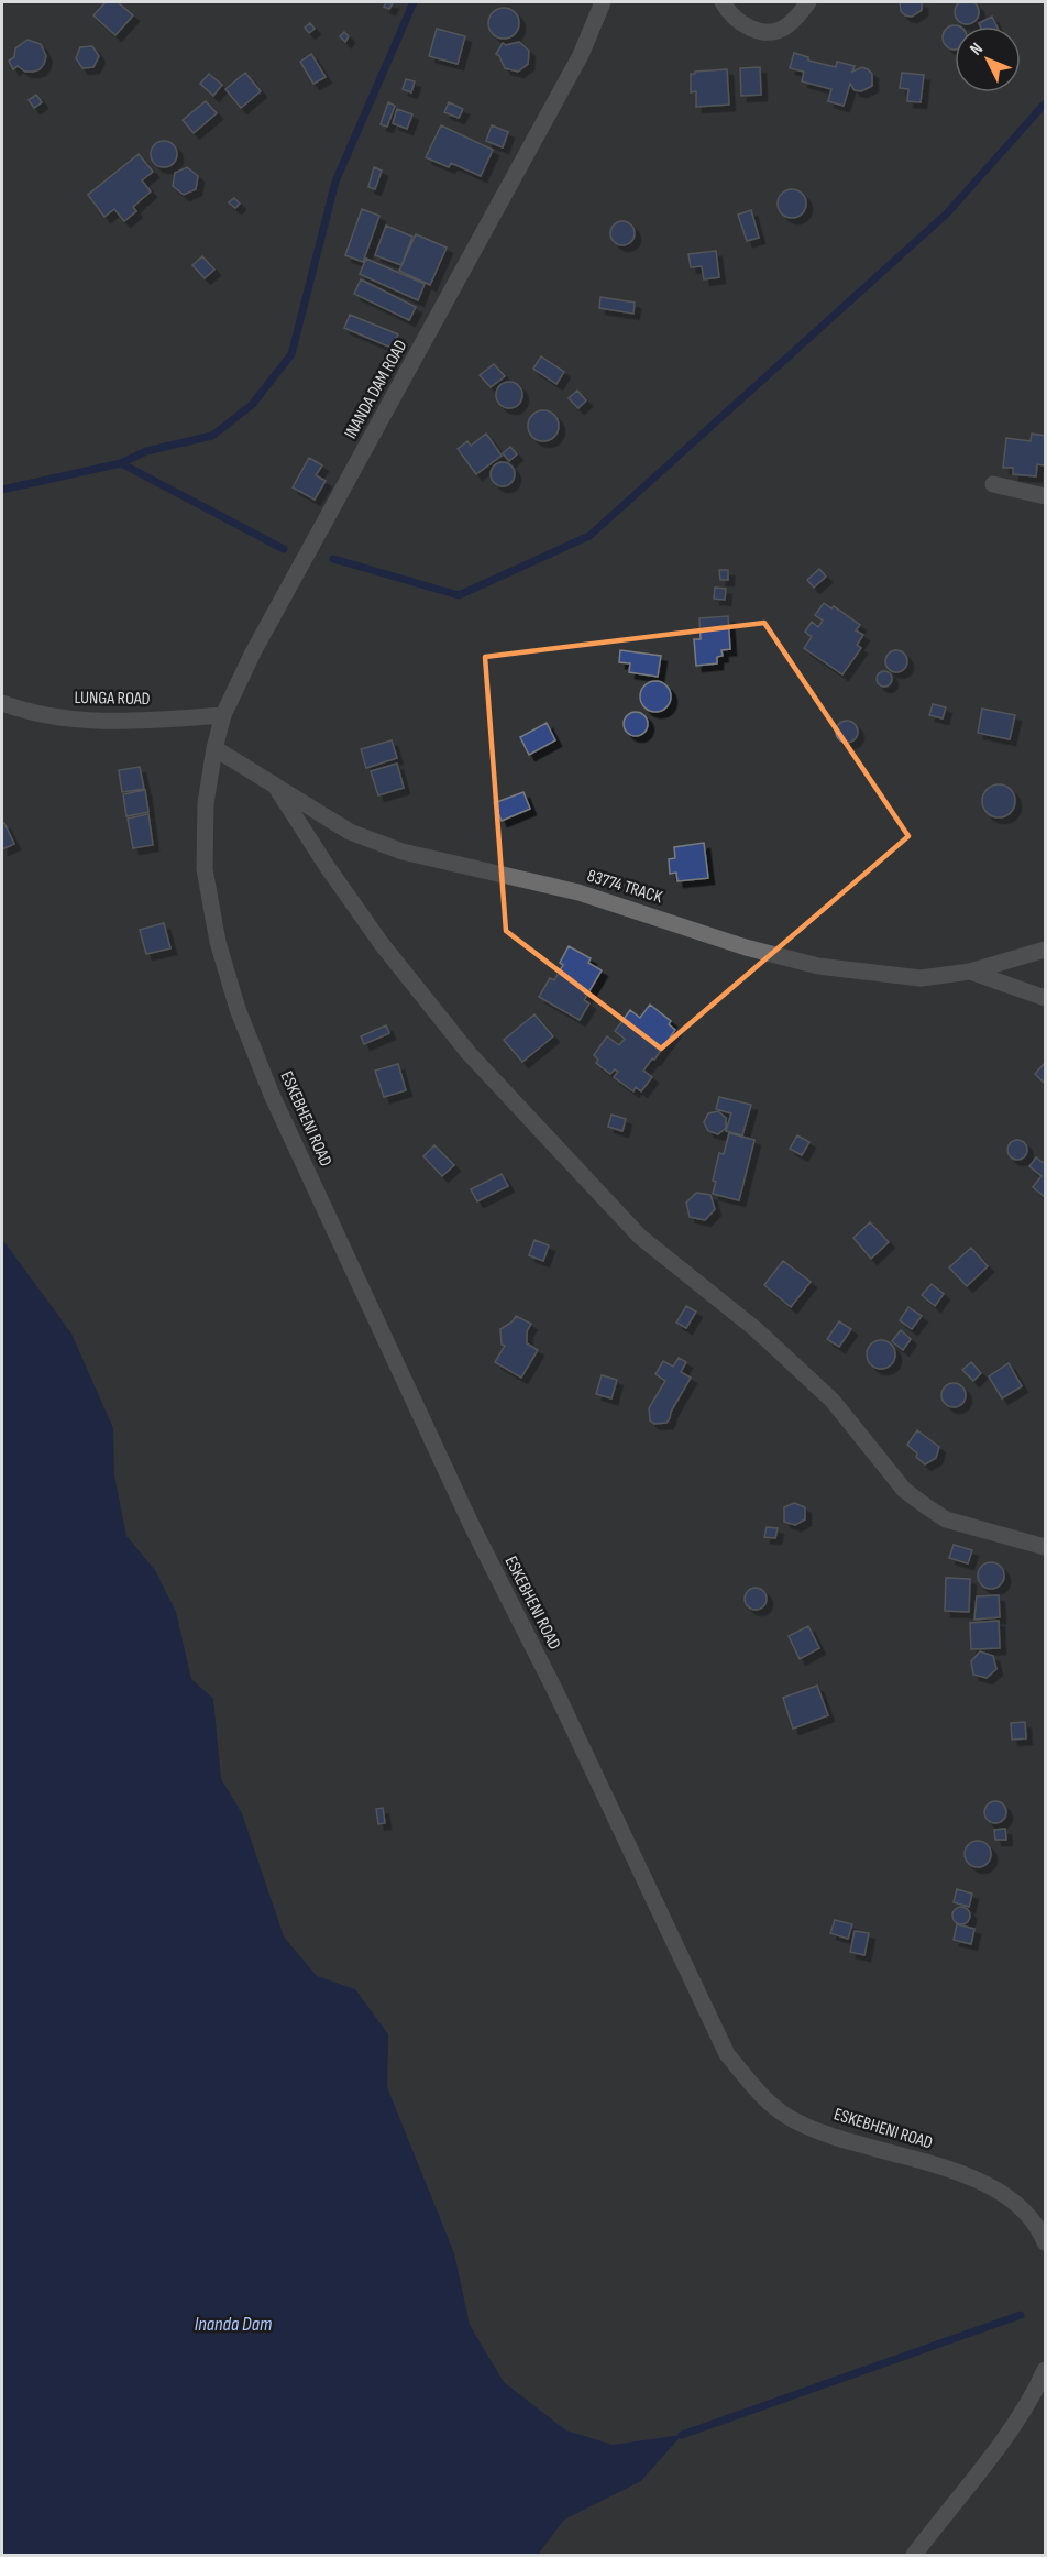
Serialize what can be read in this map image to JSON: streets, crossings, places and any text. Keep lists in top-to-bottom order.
{
  "streets": {
    "street": [
      "INANDA DAM ROAD",
      "LUNGA ROAD",
      "83774 TRACK",
      "ESKEBHENI ROAD"
    ]
  },
  "crossings": [
    ["INANDA DAM ROAD", "LUNGA ROAD"],
    ["INANDA DAM ROAD", "83774 TRACK"],
    ["INANDA DAM ROAD", "ESKEBHENI ROAD"]
  ],
  "water": ["Inanda Dam"],
  "north": "top left"
}
